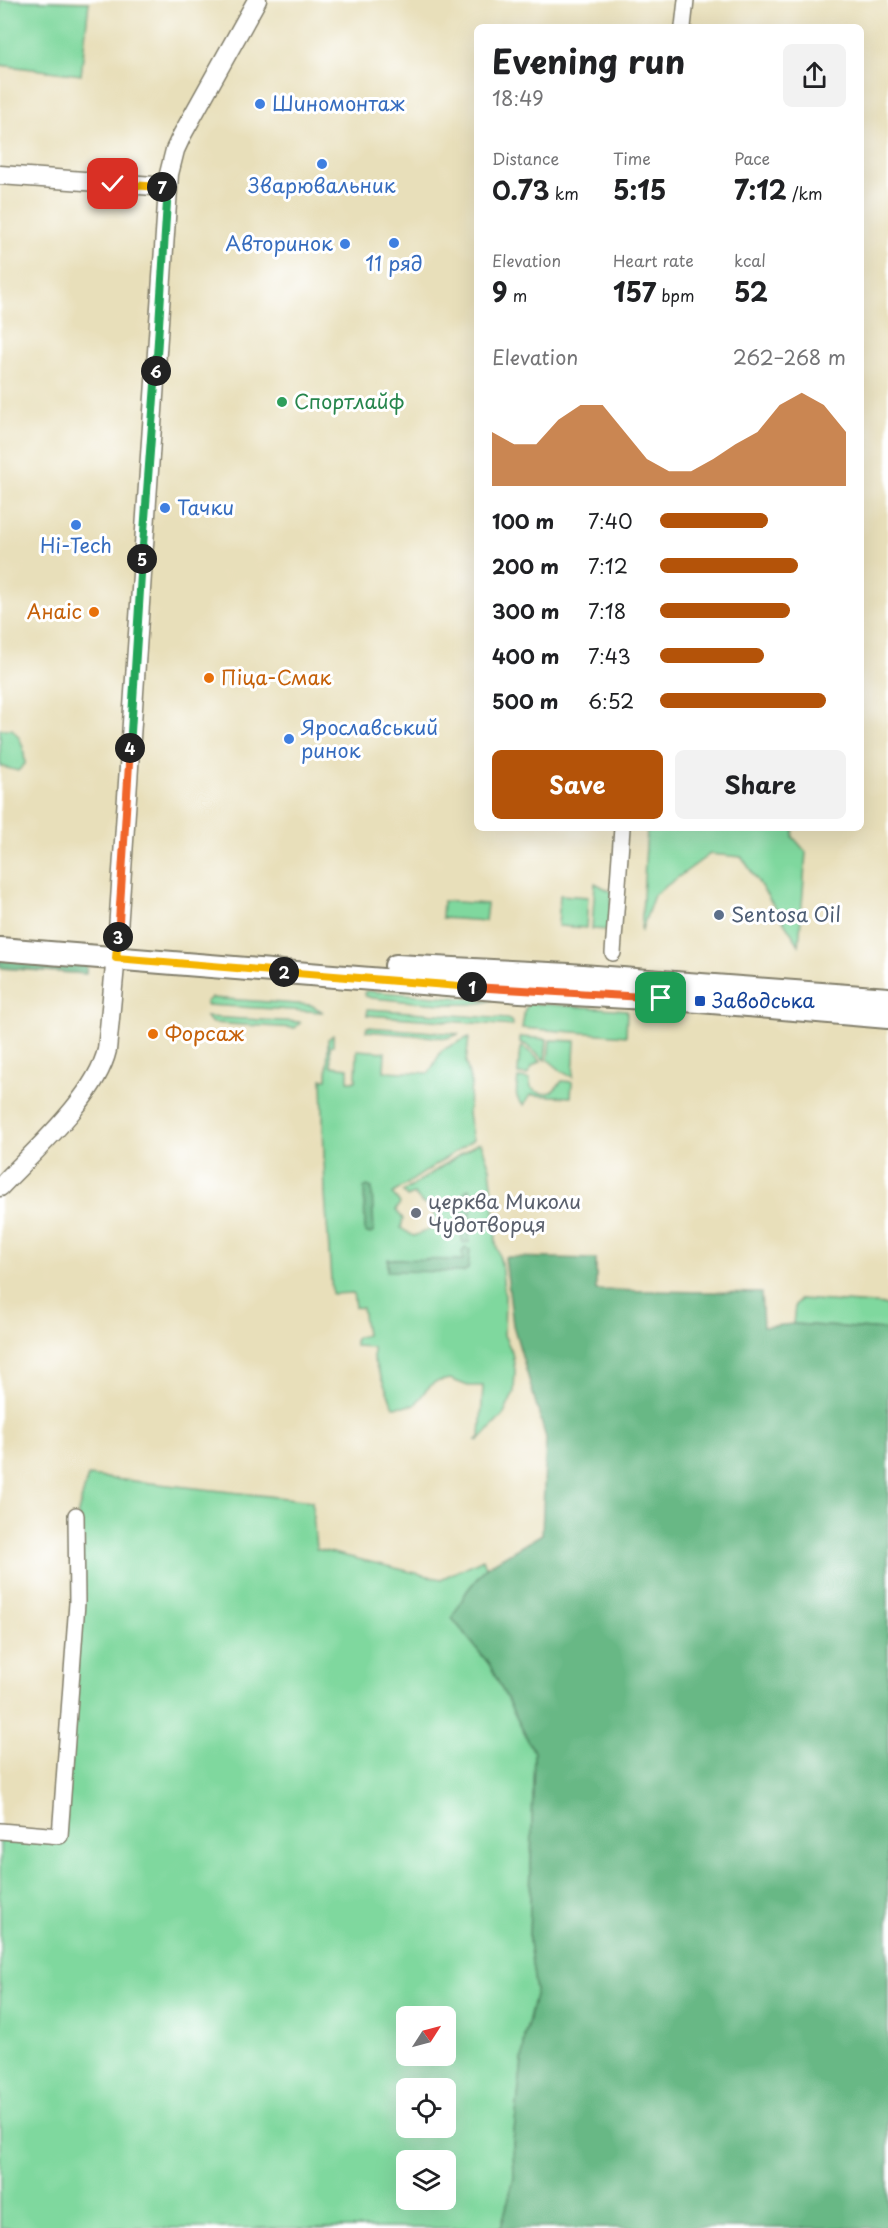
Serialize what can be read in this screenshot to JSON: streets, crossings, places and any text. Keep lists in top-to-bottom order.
{
  "places": {
    "other": [
      "Шиномонтаж",
      "Зварювальник",
      "11 ряд",
      "Авторинок",
      "Спортлайф",
      "Тачки",
      "Hi-Tech",
      "Анаіс",
      "Піца-Смак",
      "Ярославський ринок",
      "Sentosa Oil",
      "Форсаж",
      "церква Миколи Чудотворця"
    ],
    "transit": ["Заводська"]
  },
  "north": "top right",
  "page": {
    "heading": ["Evening run", "18:49"],
    "stats": [
      ["Distance", "0.73 km"],
      ["Time", "5:15"],
      ["Pace", "7:12 /km"],
      ["Elevation", "9 m"],
      ["Heart rate", "157 bpm"],
      ["kcal", "52"]
    ],
    "pins": [
      "7",
      "6",
      "5",
      "4",
      "3",
      "2",
      "1"
    ],
    "chart": ["Elevation", "262–268 m"],
    "list": [
      {
        "name": "100 m",
        "note": "7:40"
      },
      {
        "name": "200 m",
        "note": "7:12"
      },
      {
        "name": "300 m",
        "note": "7:18"
      },
      {
        "name": "400 m",
        "note": "7:43"
      },
      {
        "name": "500 m",
        "note": "6:52"
      }
    ],
    "buttons": ["Save", "Share"]
  }
}
